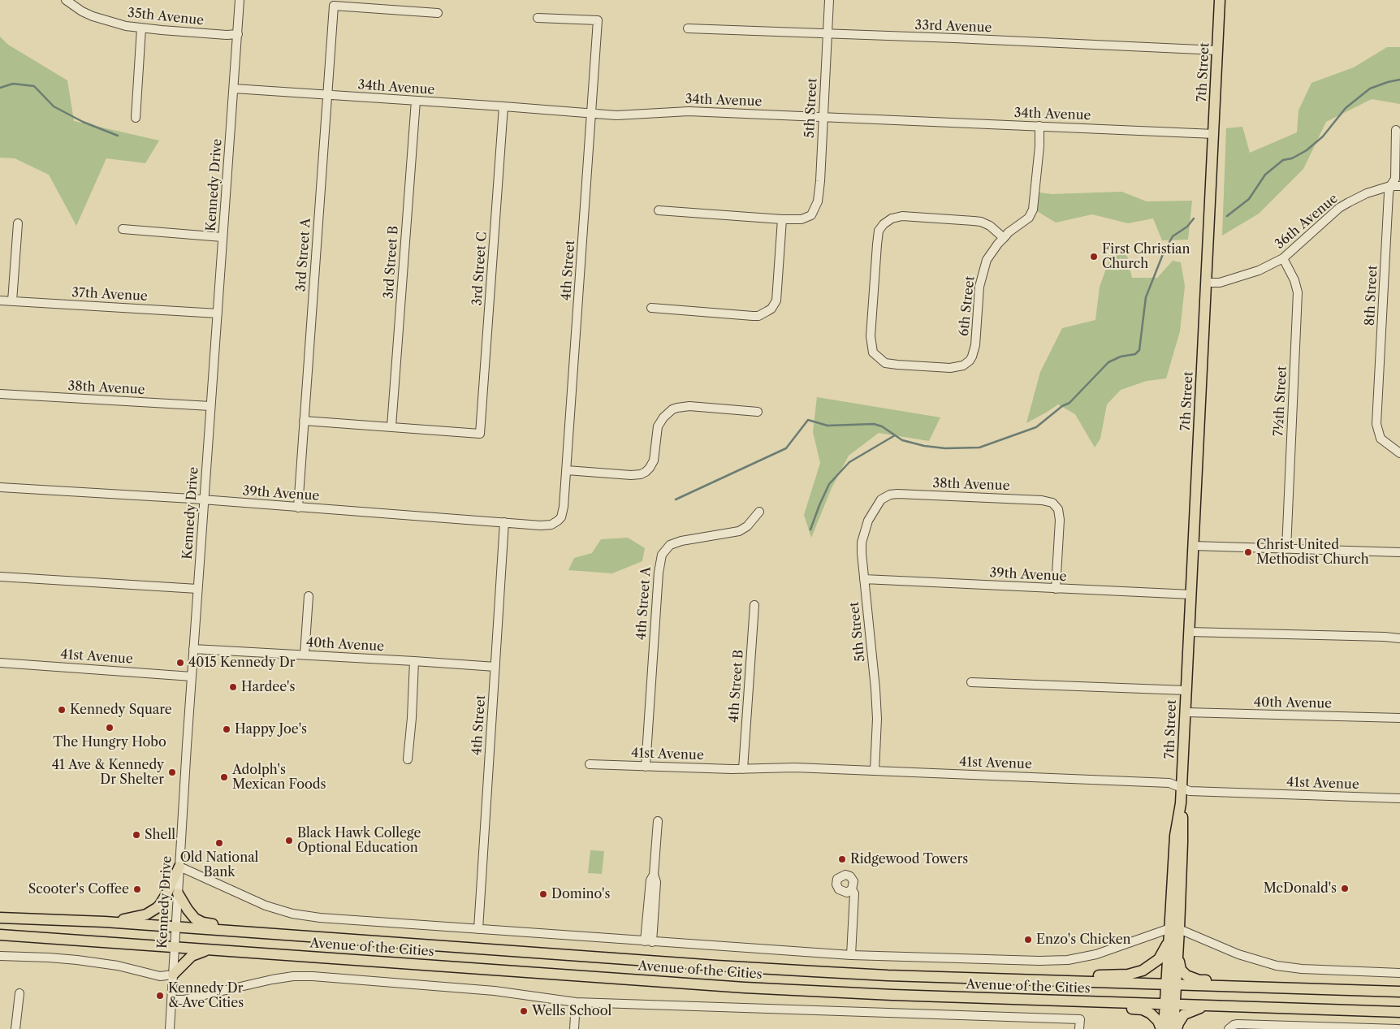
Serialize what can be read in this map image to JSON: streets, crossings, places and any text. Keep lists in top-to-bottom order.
{
  "streets": {
    "main road": ["7th Street", "Avenue of the Cities"],
    "street": [
      "35th Avenue",
      "33rd Avenue",
      "34th Avenue",
      "5th Street",
      "Kennedy Drive",
      "36th Avenue",
      "3rd Street A",
      "3rd Street B",
      "3rd Street C",
      "4th Street",
      "37th Avenue",
      "8th Street",
      "6th Street",
      "38th Avenue",
      "7½th Street",
      "39th Avenue",
      "4th Street A",
      "40th Avenue",
      "41st Avenue",
      "4th Street B"
    ]
  },
  "crossings": [
    ["35th Avenue", "Kennedy Drive"],
    ["33rd Avenue", "7th Street"],
    ["33rd Avenue", "5th Street"],
    ["7th Street", "34th Avenue"],
    ["7th Street", "36th Avenue"],
    ["7th Street", "39th Avenue"],
    ["7th Street", "40th Avenue"],
    ["7th Street", "41st Avenue"],
    ["7th Street", "Avenue of the Cities"],
    ["34th Avenue", "5th Street"],
    ["34th Avenue", "Kennedy Drive"],
    ["34th Avenue", "3rd Street A"],
    ["34th Avenue", "3rd Street B"],
    ["34th Avenue", "3rd Street C"],
    ["34th Avenue", "4th Street"],
    ["34th Avenue", "6th Street"],
    ["5th Street", "38th Avenue"],
    ["5th Street", "39th Avenue"],
    ["5th Street", "41st Avenue"],
    ["Kennedy Drive", "37th Avenue"],
    ["Kennedy Drive", "38th Avenue"],
    ["Kennedy Drive", "39th Avenue"],
    ["Kennedy Drive", "40th Avenue"],
    ["Kennedy Drive", "41st Avenue"],
    ["Kennedy Drive", "Avenue of the Cities"],
    ["36th Avenue", "8th Street"],
    ["36th Avenue", "7½th Street"],
    ["3rd Street A", "39th Avenue"],
    ["3rd Street B", "3rd Street C"],
    ["4th Street", "39th Avenue"],
    ["4th Street", "40th Avenue"],
    ["4th Street", "Avenue of the Cities"],
    ["38th Avenue", "39th Avenue"],
    ["4th Street A", "41st Avenue"],
    ["41st Avenue", "4th Street B"]
  ],
  "places": [
    "First Christian Church",
    "Christ United Methodist Church",
    "4015 Kennedy Dr",
    "Hardee's",
    "Kennedy Square",
    "The Hungry Hobo",
    "Happy Joe's",
    "41 Ave & Kennedy Dr Shelter",
    "Adolph's Mexican Foods",
    "Shell",
    "Black Hawk College Optional Education",
    "Old National Bank",
    "Ridgewood Towers",
    "McDonald's",
    "Scooter's Coffee",
    "Domino's",
    "Enzo's Chicken",
    "Kennedy Dr & Ave Cities",
    "Wells School"
  ]
}
